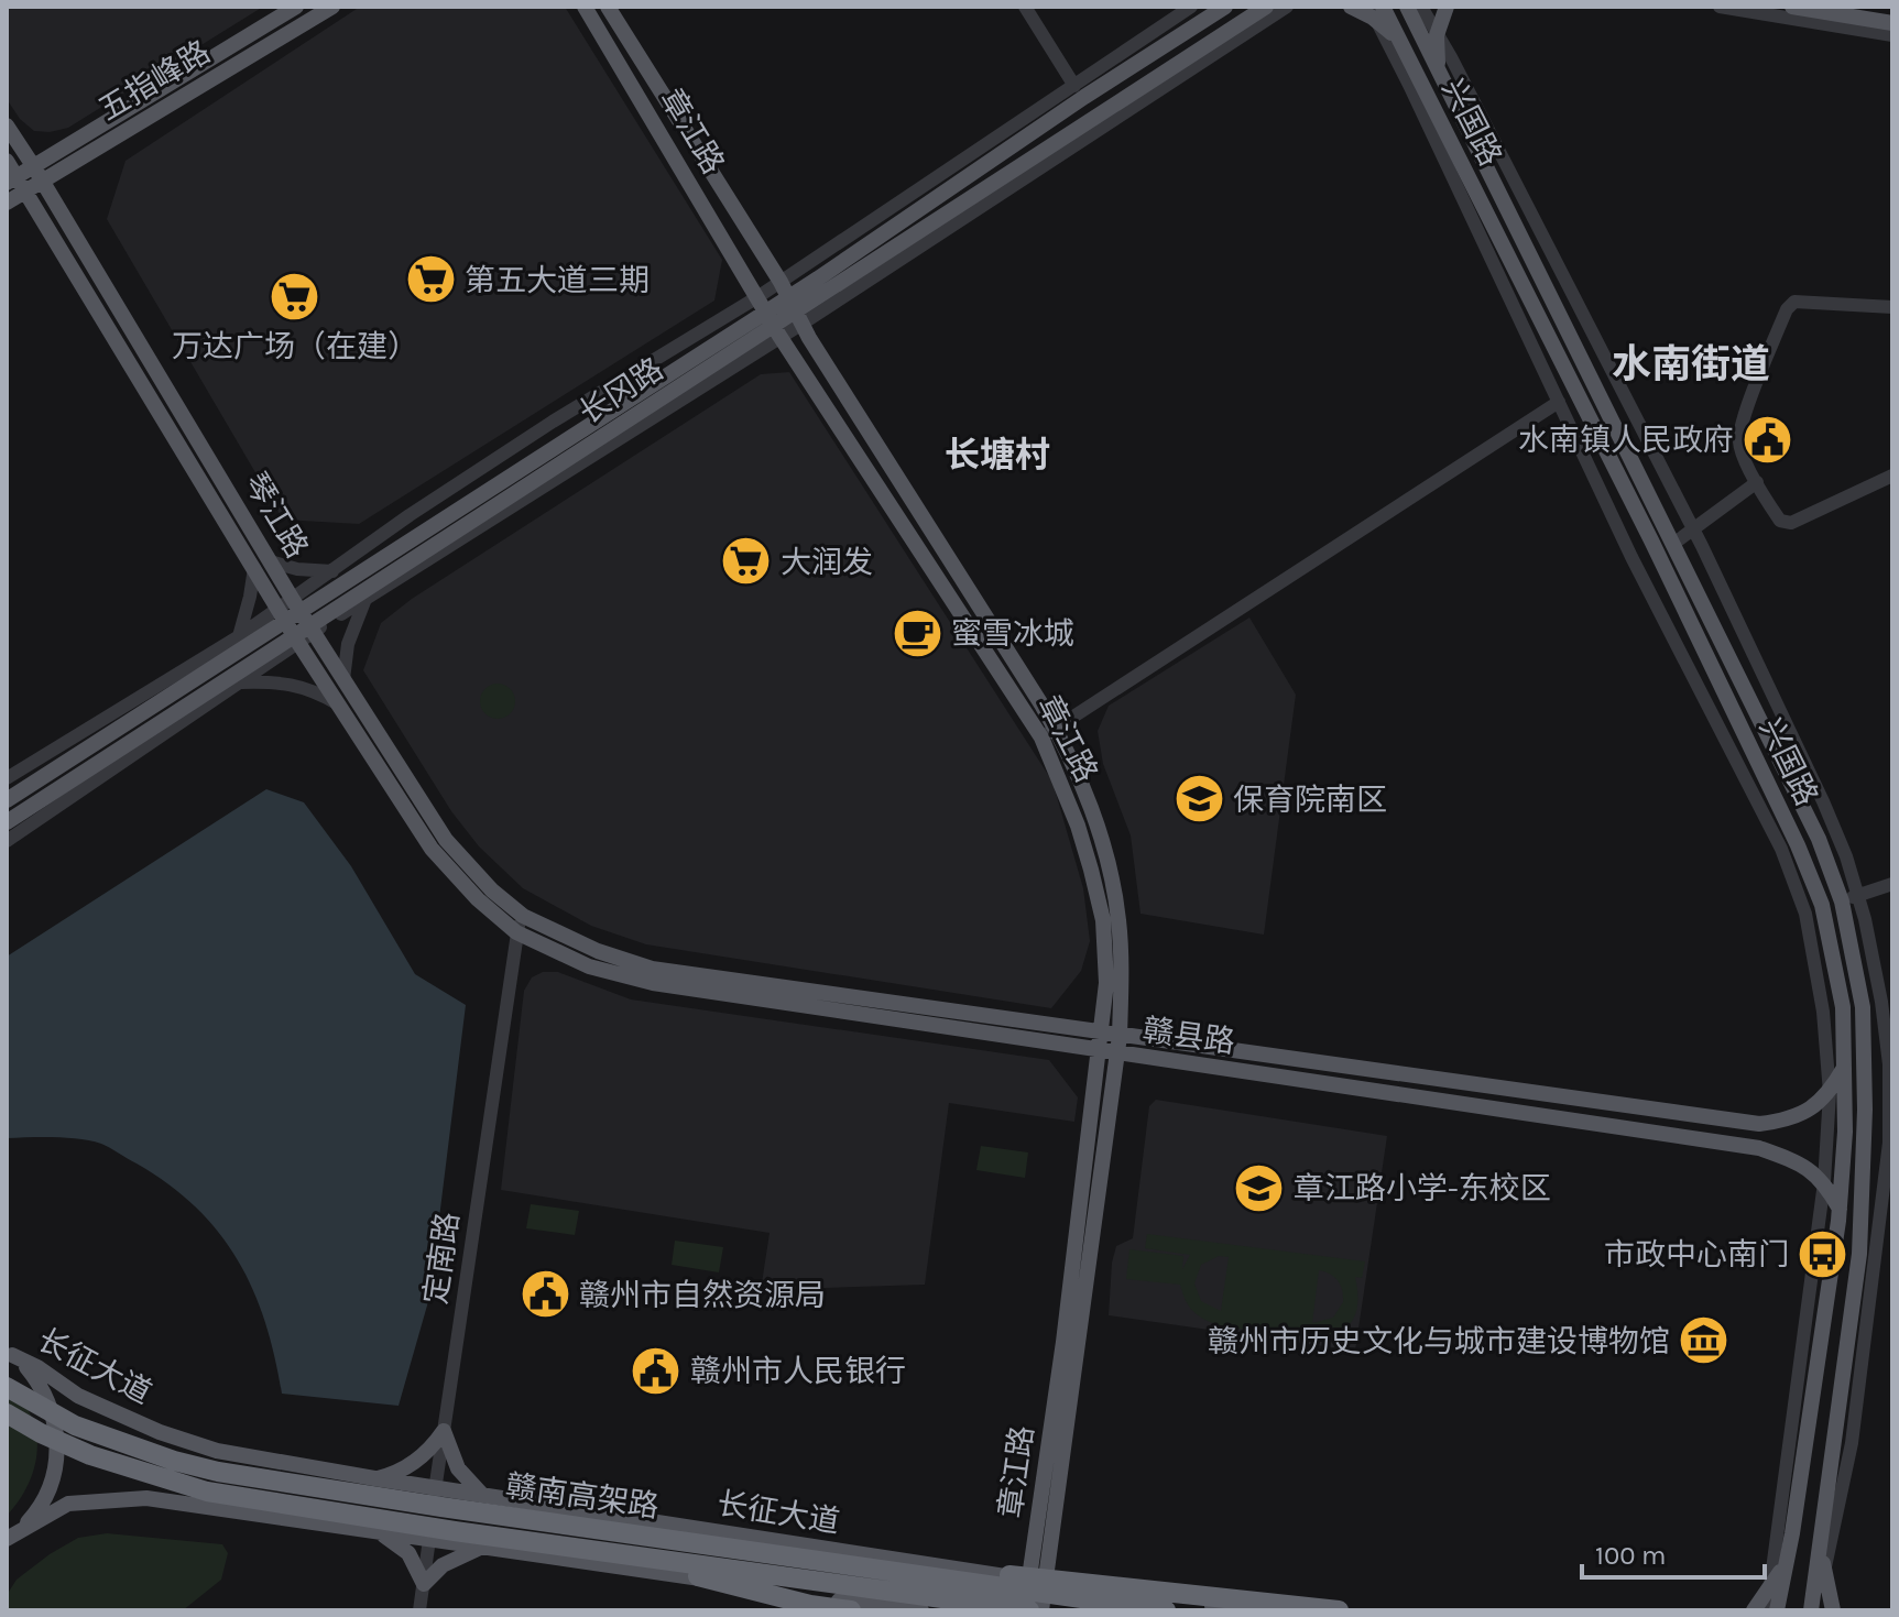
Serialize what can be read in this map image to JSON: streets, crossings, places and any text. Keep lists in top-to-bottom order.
{
  "streets": {
    "highway": ["赣南高架路"],
    "main road": [
      "五指峰路",
      "兴国路",
      "章江路",
      "长冈路",
      "琴江路",
      "赣县路",
      "长征大道"
    ],
    "street": ["定南路"]
  },
  "crossings": [
    ["五指峰路", "琴江路"],
    ["兴国路", "赣县路"],
    ["章江路", "长冈路"],
    ["章江路", "赣县路"],
    ["章江路", "长征大道"],
    ["章江路", "赣南高架路"],
    ["长冈路", "琴江路"],
    ["琴江路", "赣县路"],
    ["琴江路", "定南路"],
    ["赣县路", "定南路"],
    ["定南路", "长征大道"]
  ],
  "districts": ["水南街道", "长塘村"],
  "places": {
    "supermarket": ["第五大道三期", "万达广场（在建）", "大润发"],
    "public building": ["水南镇人民政府", "赣州市自然资源局", "赣州市人民银行"],
    "cafe": ["蜜雪冰城"],
    "school or university": ["保育院南区", "章江路小学-东校区"],
    "bus stop": ["市政中心南门"],
    "museum": ["赣州市历史文化与城市建设博物馆"]
  },
  "scale_bar": "100 m"
}
